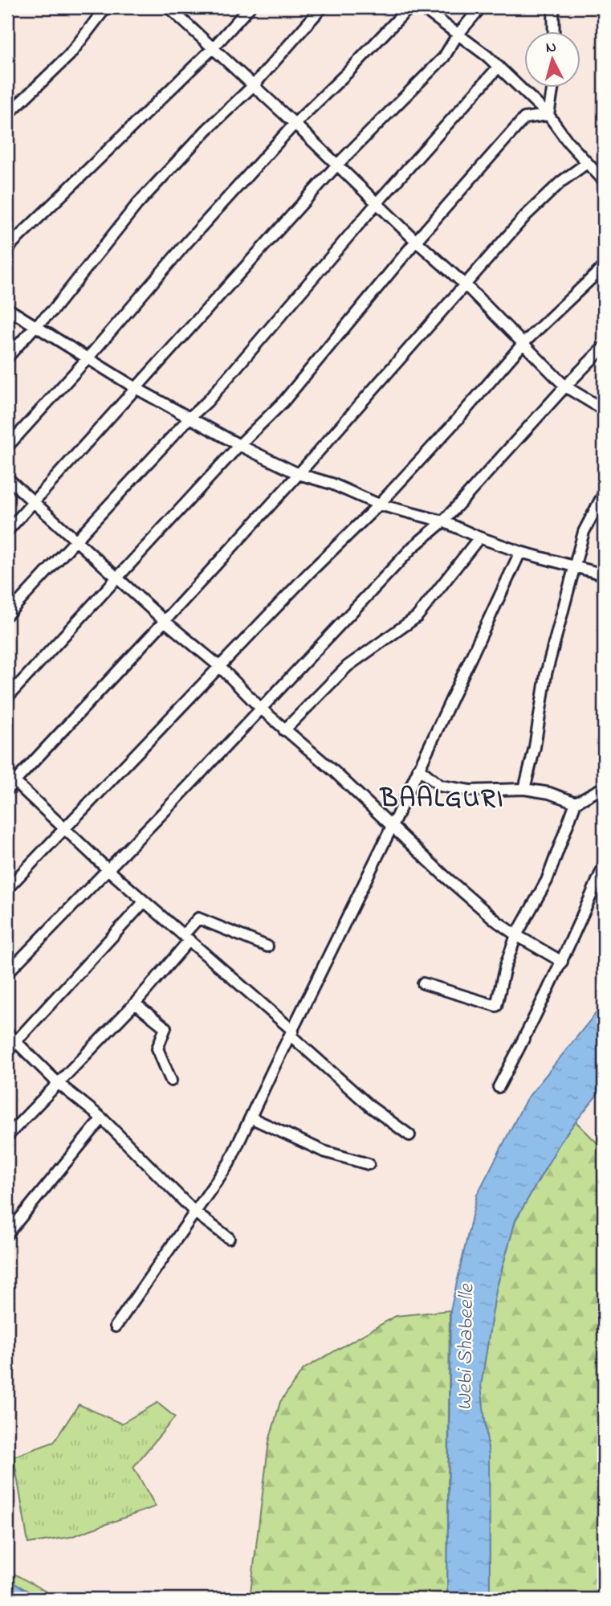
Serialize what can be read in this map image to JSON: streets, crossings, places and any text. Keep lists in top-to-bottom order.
{
  "districts": ["BAALGURI"],
  "water": ["Webi Shabeelle"],
  "north": "top"
}
